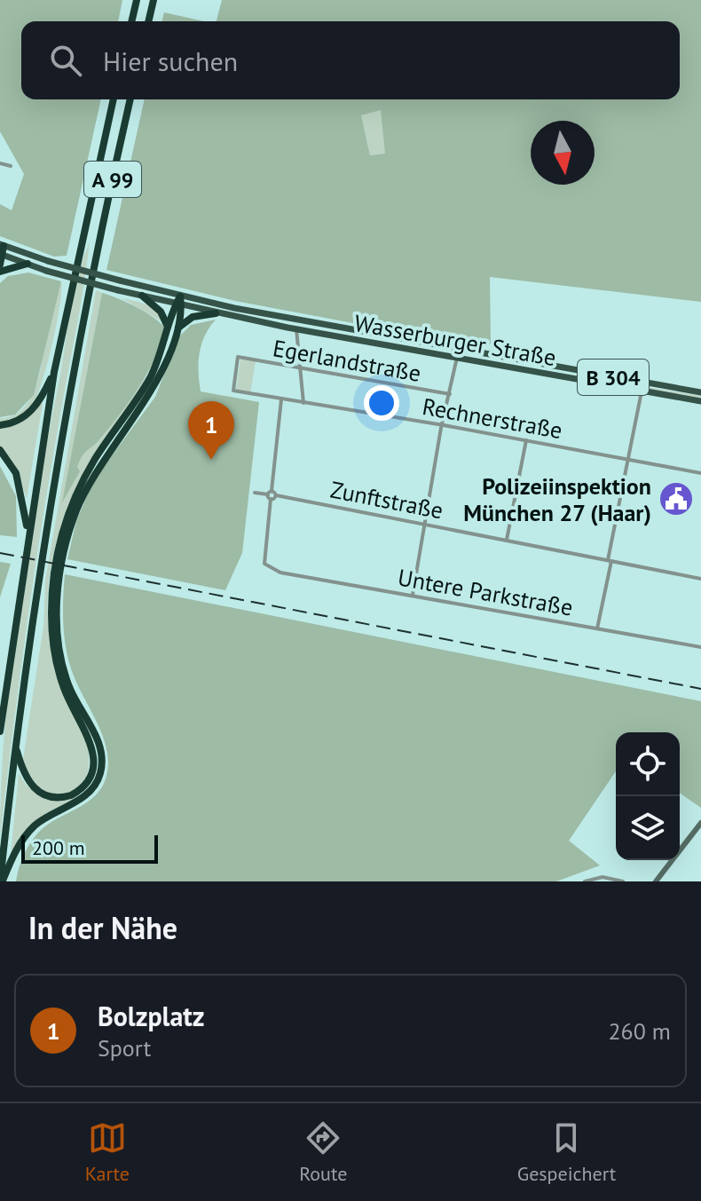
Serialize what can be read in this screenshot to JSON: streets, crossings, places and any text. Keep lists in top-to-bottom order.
{
  "streets": {
    "highway": ["A 99"],
    "main road": ["Wasserburger Straße", "B 304"],
    "street": [
      "Egerlandstraße",
      "Rechnerstraße",
      "Zunftstraße",
      "Untere Parkstraße"
    ]
  },
  "crossings": [
    ["Wasserburger Straße", "B 304"],
    ["Egerlandstraße", "Rechnerstraße"],
    ["Zunftstraße", "Untere Parkstraße"]
  ],
  "places": {
    "public building": ["Polizeiinspektion München 27 (Haar)"]
  },
  "scale_bar": "200 m",
  "north": "bottom",
  "page": {
    "search": "Hier suchen",
    "pins": "1",
    "scale": "200 m",
    "heading": "In der Nähe",
    "list": [
      {
        "mark": "1",
        "name": "Bolzplatz",
        "note": "Sport",
        "value": "260 m"
      }
    ],
    "nav": ["Karte", "Route", "Gespeichert"]
  }
}
